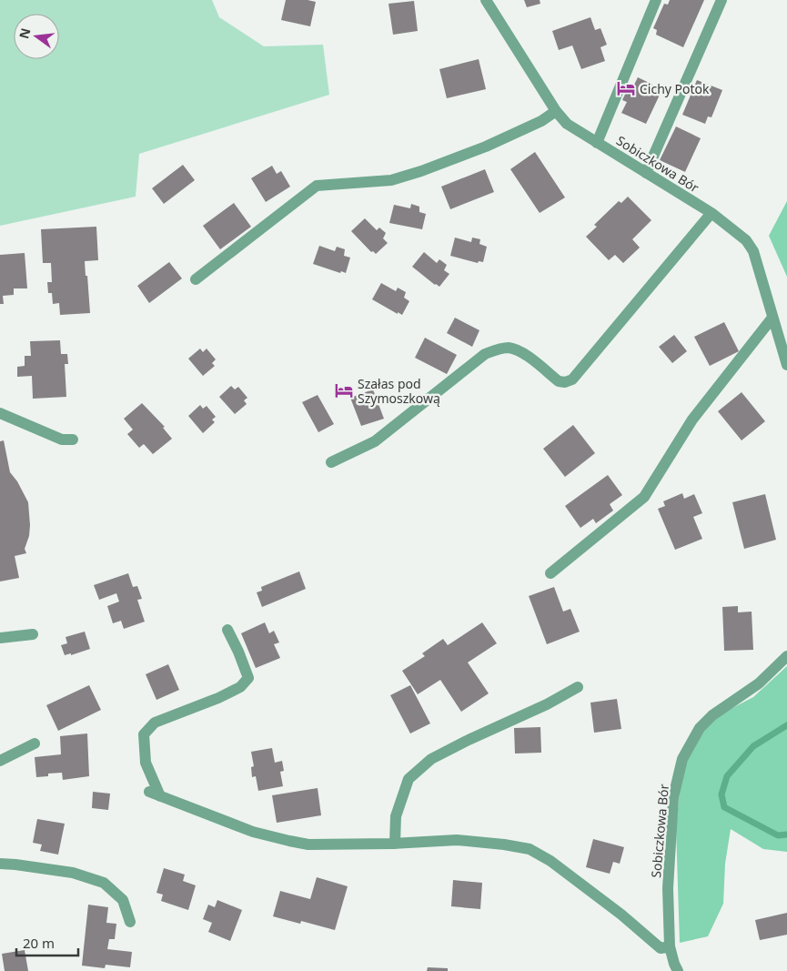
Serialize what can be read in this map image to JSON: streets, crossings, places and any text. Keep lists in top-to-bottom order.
{
  "streets": {
    "street": ["Sobiczkowa Bór"]
  },
  "places": {
    "hotel": ["Cichy Potok", "Szałas pod Szymoszkową"]
  },
  "scale_bar": "20 m",
  "north": "left"
}
